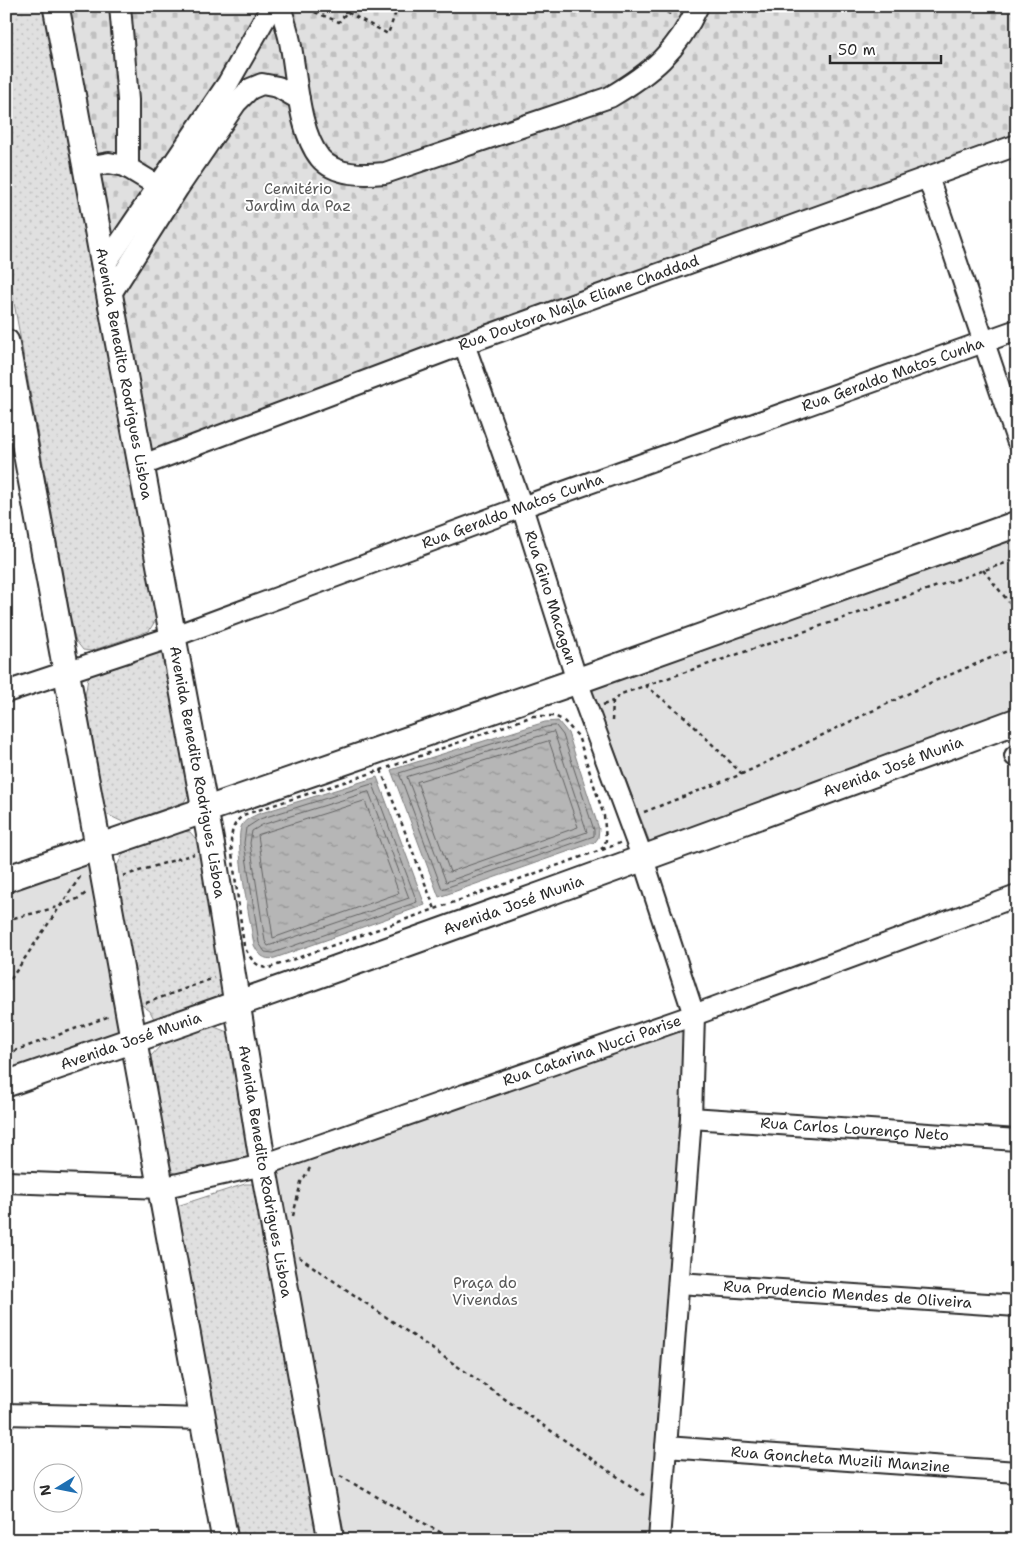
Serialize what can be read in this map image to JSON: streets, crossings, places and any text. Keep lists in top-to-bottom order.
{
  "streets": {
    "main road": ["Avenida Benedito Rodrigues Lisboa", "Avenida José Munia"],
    "street": [
      "Rua Doutora Najla Eliane Chaddad",
      "Rua Geraldo Matos Cunha",
      "Rua Gino Macagan",
      "Rua Catarina Nucci Parise",
      "Rua Carlos Lourenço Neto",
      "Rua Prudencio Mendes de Oliveira",
      "Rua Goncheta Muzili Manzine"
    ]
  },
  "crossings": [
    ["Rua Doutora Najla Eliane Chaddad", "Avenida Benedito Rodrigues Lisboa"],
    ["Rua Doutora Najla Eliane Chaddad", "Rua Gino Macagan"],
    ["Avenida Benedito Rodrigues Lisboa", "Rua Geraldo Matos Cunha"],
    ["Avenida Benedito Rodrigues Lisboa", "Avenida José Munia"],
    ["Avenida Benedito Rodrigues Lisboa", "Rua Catarina Nucci Parise"],
    ["Rua Geraldo Matos Cunha", "Rua Gino Macagan"],
    ["Rua Gino Macagan", "Avenida José Munia"],
    ["Rua Gino Macagan", "Rua Catarina Nucci Parise"],
    ["Rua Gino Macagan", "Rua Carlos Lourenço Neto"],
    ["Rua Gino Macagan", "Rua Prudencio Mendes de Oliveira"],
    ["Rua Gino Macagan", "Rua Goncheta Muzili Manzine"]
  ],
  "parks": ["Cemitério Jardim da Paz", "Praça do Vivendas"],
  "scale_bar": "50 m",
  "north": "left"
}
